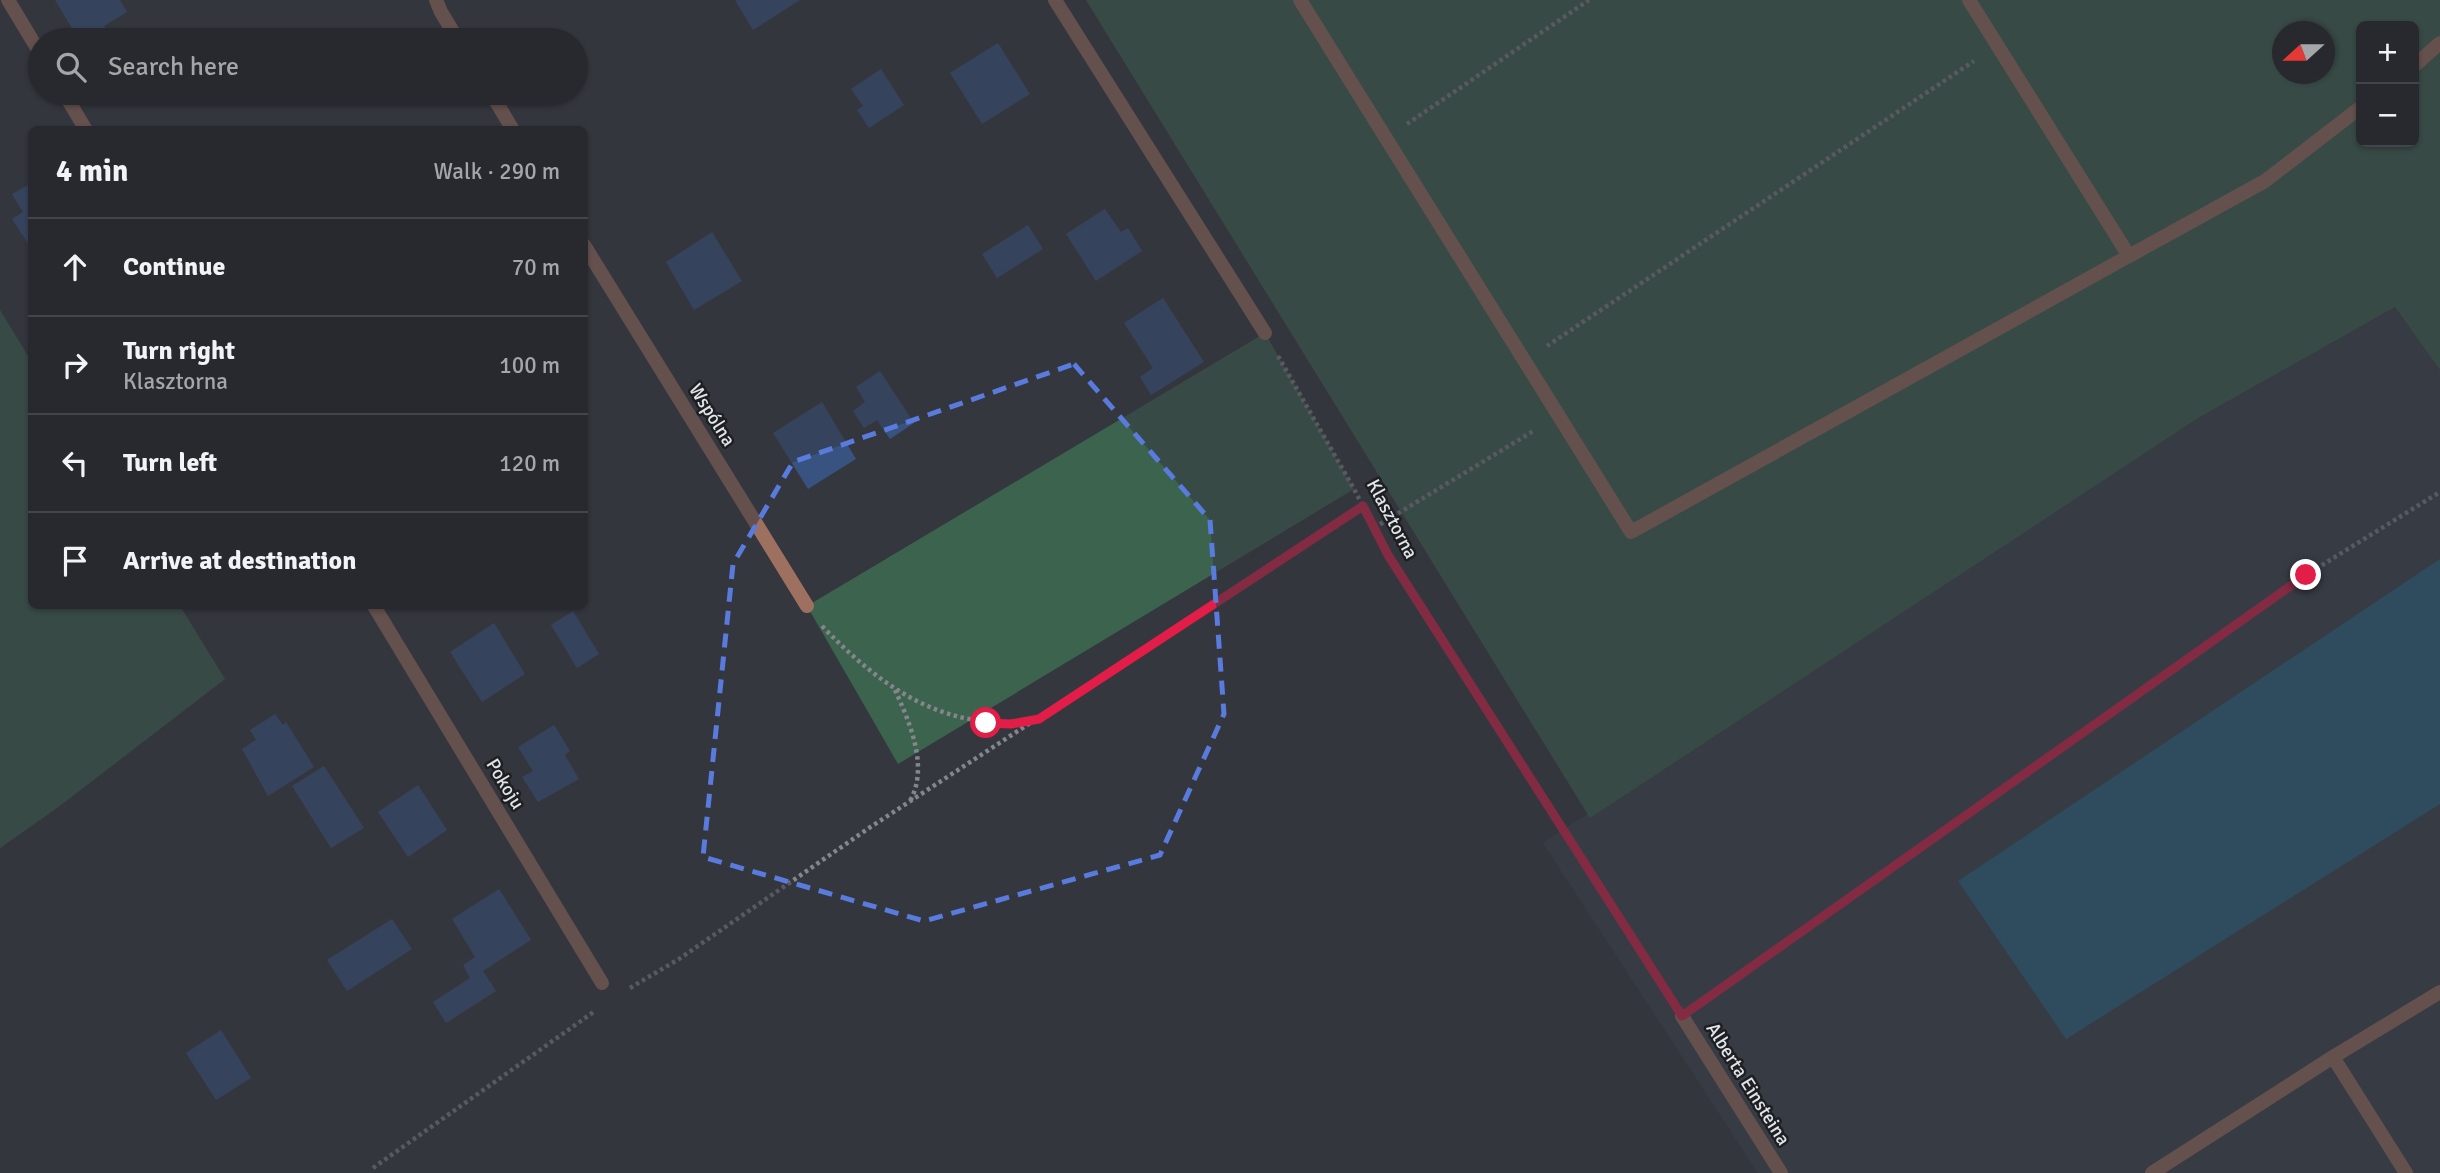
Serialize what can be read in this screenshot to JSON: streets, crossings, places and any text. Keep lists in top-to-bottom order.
{
  "streets": {
    "street": ["Wspólna", "Pokoju", "Alberta Einsteina"],
    "path": ["Klasztorna"]
  },
  "crossings": [
    ["Klasztorna", "Alberta Einsteina"]
  ],
  "north": "left",
  "page": {
    "map_buttons": ["+", "−"],
    "search": "Search here",
    "heading": ["4 min", "Walk · 290 m"],
    "list": [
      ["Continue", "70 m"],
      ["Turn right", "Klasztorna", "100 m"],
      ["Turn left", "120 m"],
      "Arrive at destination"
    ]
  }
}
